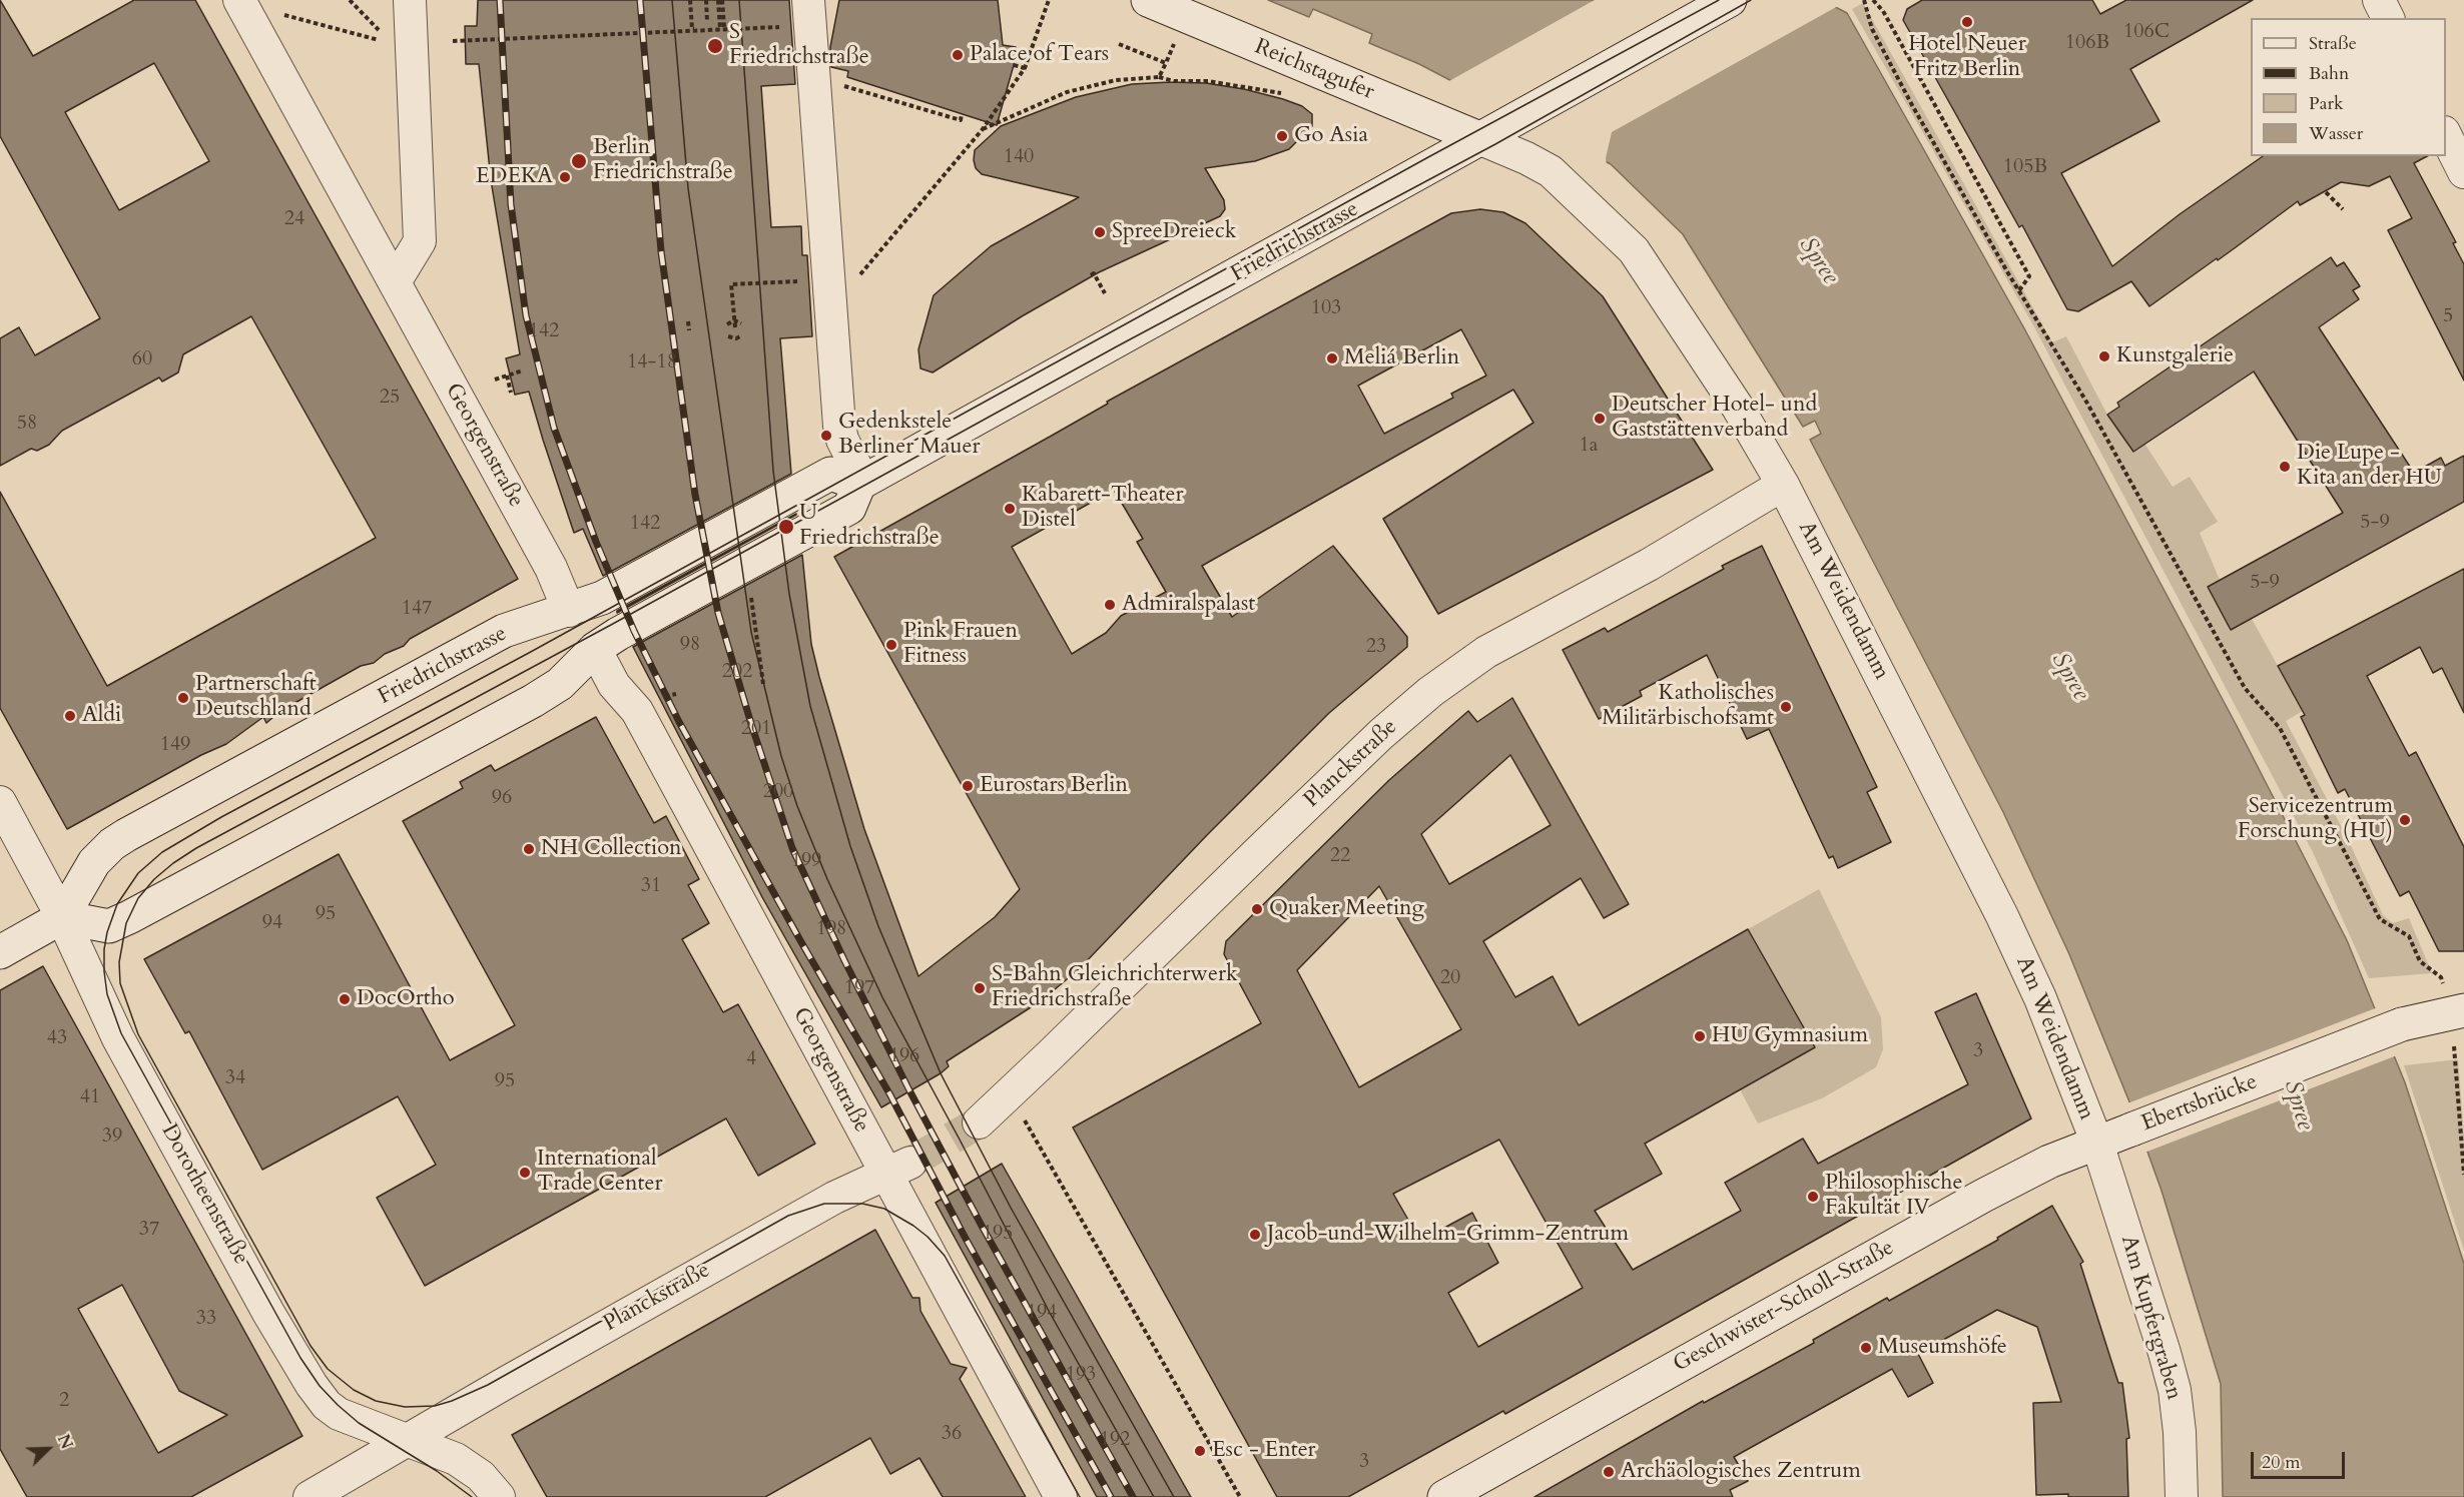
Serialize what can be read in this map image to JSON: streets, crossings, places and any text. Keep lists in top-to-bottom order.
{
  "streets": {
    "main road": [
      "Reichstagufer",
      "Friedrichstrasse",
      "Ebertsbrücke",
      "Geschwister-Scholl-Straße"
    ],
    "street": [
      "Georgenstraße",
      "Am Weidendamm",
      "Planckstraße",
      "Dorotheenstraße",
      "Am Kupfergraben"
    ]
  },
  "crossings": [
    ["Reichstagufer", "Friedrichstrasse"],
    ["Reichstagufer", "Am Weidendamm"],
    ["Friedrichstrasse", "Georgenstraße"],
    ["Friedrichstrasse", "Am Weidendamm"],
    ["Friedrichstrasse", "Dorotheenstraße"],
    ["Georgenstraße", "Planckstraße"],
    ["Am Weidendamm", "Planckstraße"],
    ["Am Weidendamm", "Geschwister-Scholl-Straße"],
    ["Am Weidendamm", "Am Kupfergraben"],
    ["Planckstraße", "Dorotheenstraße"],
    ["Ebertsbrücke", "Geschwister-Scholl-Straße"],
    ["Geschwister-Scholl-Straße", "Am Kupfergraben"]
  ],
  "water": ["Spree"],
  "places": [
    "Hotel Neuer Fritz Berlin",
    "S Friedrichstraße",
    "Palace of Tears",
    "Go Asia",
    "Berlin Friedrichstraße",
    "EDEKA",
    "SpreeDreieck",
    "Kunstgalerie",
    "Meliá Berlin",
    "Deutscher Hotel- und Gaststättenverband",
    "Gedenkstele Berliner Mauer",
    "Die Lupe - Kita an der HU",
    "Kabarett-Theater Distel",
    "U Friedrichstraße",
    "Admiralspalast",
    "Pink Frauen Fitness",
    "Partnerschaft Deutschland",
    "Katholisches Militärbischofsamt",
    "Aldi",
    "Eurostars Berlin",
    "Servicezentrum Forschung (HU)",
    "NH Collection",
    "Quaker Meeting",
    "S-Bahn Gleichrichterwerk Friedrichstraße",
    "DocOrtho",
    "HU Gymnasium",
    "International Trade Center",
    "Philosophische Fakultät IV",
    "Jacob-und-Wilhelm-Grimm-Zentrum",
    "Museumshöfe",
    "Esc - Enter",
    "Archäologisches Zentrum"
  ],
  "house_numbers": [
    "106C",
    "106B",
    "140",
    "105B",
    "24",
    "103",
    "5",
    "142",
    "60",
    "14-18",
    "25",
    "58",
    "1a",
    "5-9",
    "142",
    "5-9",
    "147",
    "98",
    "23",
    "202",
    "201",
    "149",
    "200",
    "96",
    "22",
    "199",
    "31",
    "95",
    "94",
    "198",
    "20",
    "197",
    "43",
    "3",
    "196",
    "4",
    "34",
    "95",
    "41",
    "39",
    "37",
    "195",
    "194",
    "33",
    "193",
    "2",
    "36",
    "192",
    "3"
  ],
  "legend": [
    "Straße",
    "Bahn",
    "Park",
    "Wasser"
  ],
  "scale_bar": "20 m",
  "north": "top right"
}
